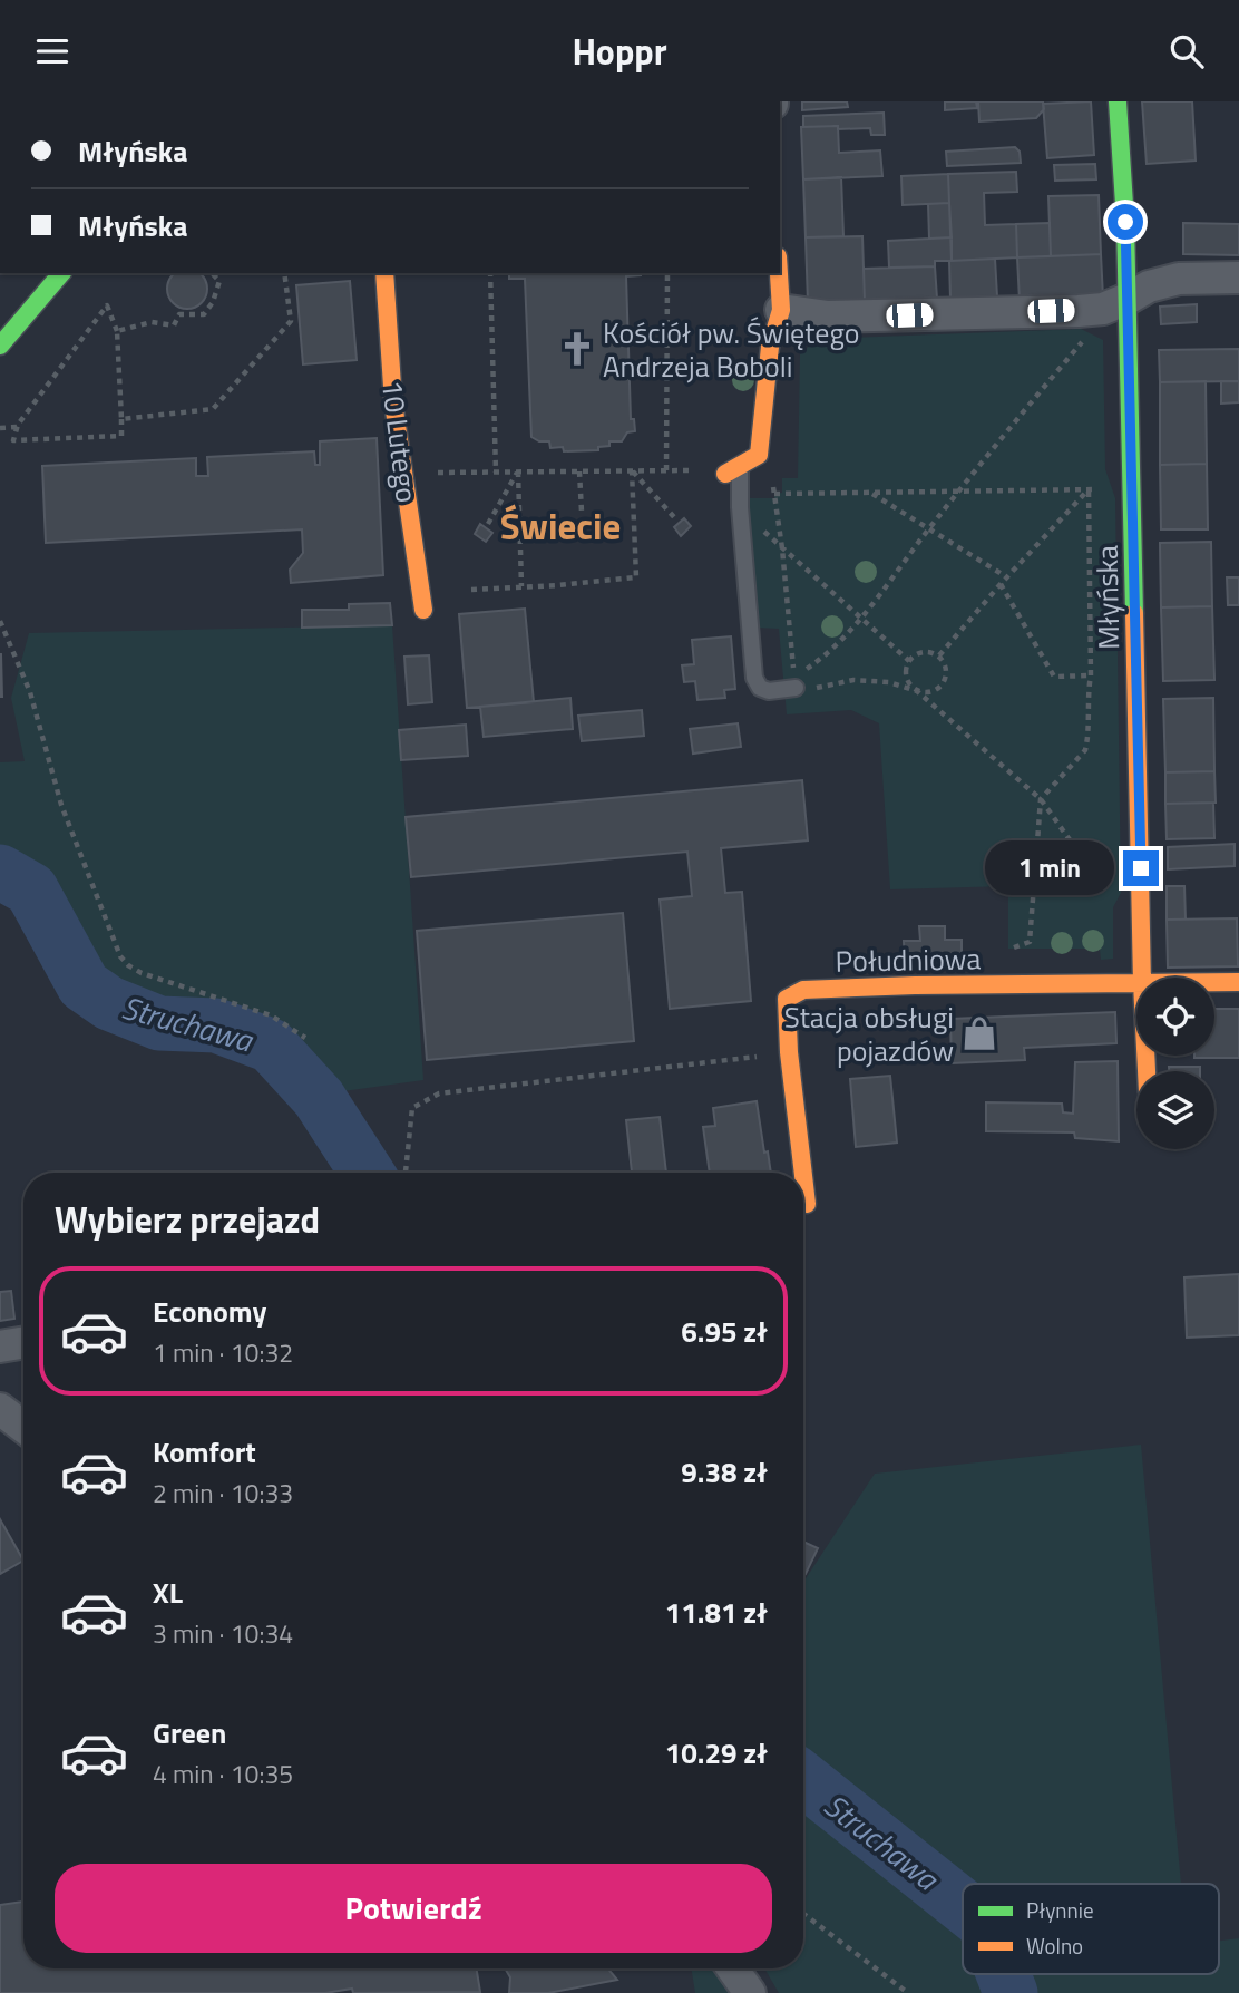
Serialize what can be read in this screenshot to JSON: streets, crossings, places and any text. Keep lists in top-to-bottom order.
{
  "streets": {
    "street": ["10 Lutego", "Młyńska", "Południowa"]
  },
  "districts": ["Świecie"],
  "water": ["Struchawa"],
  "places": {
    "church": ["Kościół pw. Świętego Andrzeja Boboli"],
    "shop": ["Stacja obsługi pojazdów"]
  },
  "legend": ["Płynnie", "Wolno"],
  "page": {
    "header": "Hoppr",
    "banner": ["Młyńska", "Młyńska"],
    "bubble": "1 min",
    "heading": "Wybierz przejazd",
    "list": [
      {
        "name": "Economy",
        "note": "1 min · 10:32",
        "value": "6.95 zł"
      },
      {
        "name": "Komfort",
        "note": "2 min · 10:33",
        "value": "9.38 zł"
      },
      {
        "name": "XL",
        "note": "3 min · 10:34",
        "value": "11.81 zł"
      },
      {
        "name": "Green",
        "note": "4 min · 10:35",
        "value": "10.29 zł"
      }
    ],
    "buttons": "Potwierdź"
  }
}
